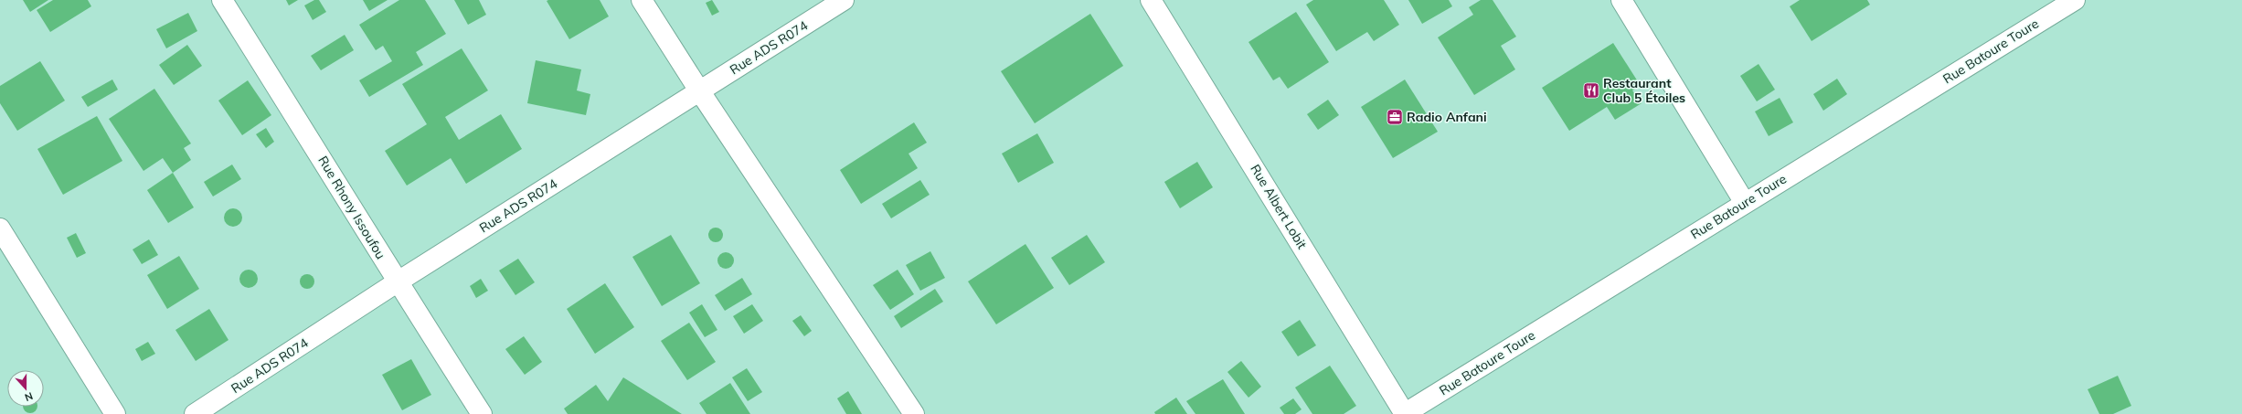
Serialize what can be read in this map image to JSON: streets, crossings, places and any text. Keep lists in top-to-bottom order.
{
  "streets": {
    "street": [
      "Rue ADS R074",
      "Rue Batoure Toure",
      "Rue Albert Lobit",
      "Rue Rhony Issoufou"
    ]
  },
  "crossings": [
    ["Rue ADS R074", "Rue Rhony Issoufou"],
    ["Rue Batoure Toure", "Rue Albert Lobit"]
  ],
  "places": {
    "restaurant": ["Restaurant Club 5 Étoiles"],
    "office": ["Radio Anfani"]
  },
  "north": "bottom"
}
